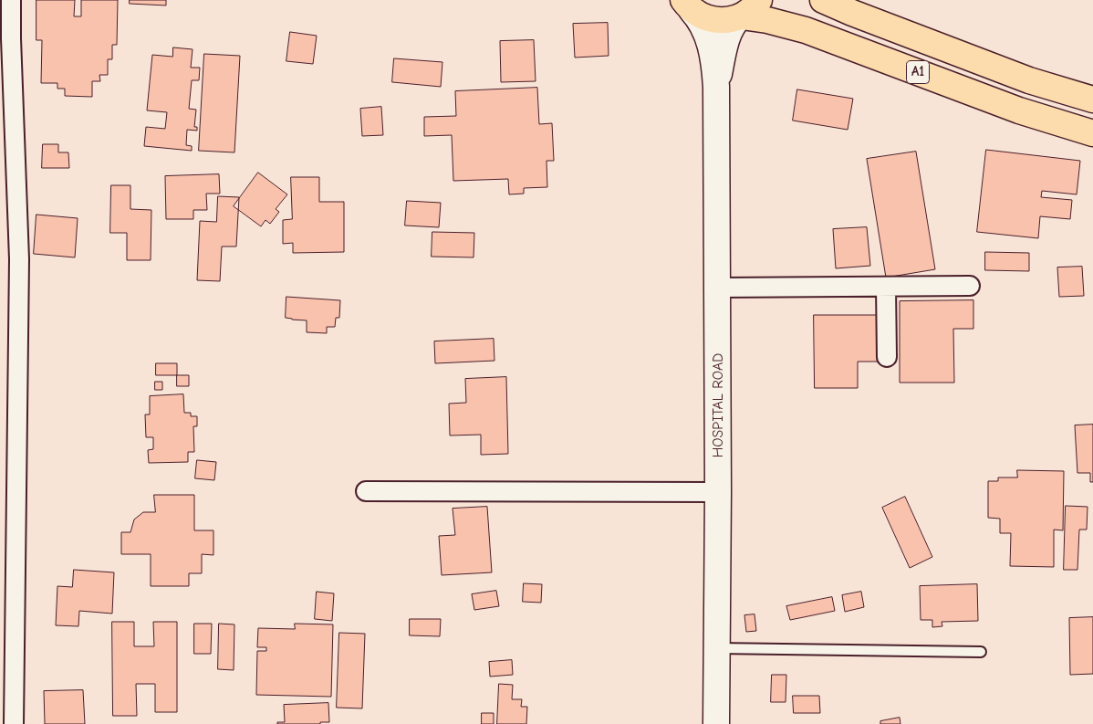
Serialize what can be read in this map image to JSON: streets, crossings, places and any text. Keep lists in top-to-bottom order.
{
  "streets": {
    "highway": ["A1"],
    "street": ["HOSPITAL ROAD"]
  }
}
